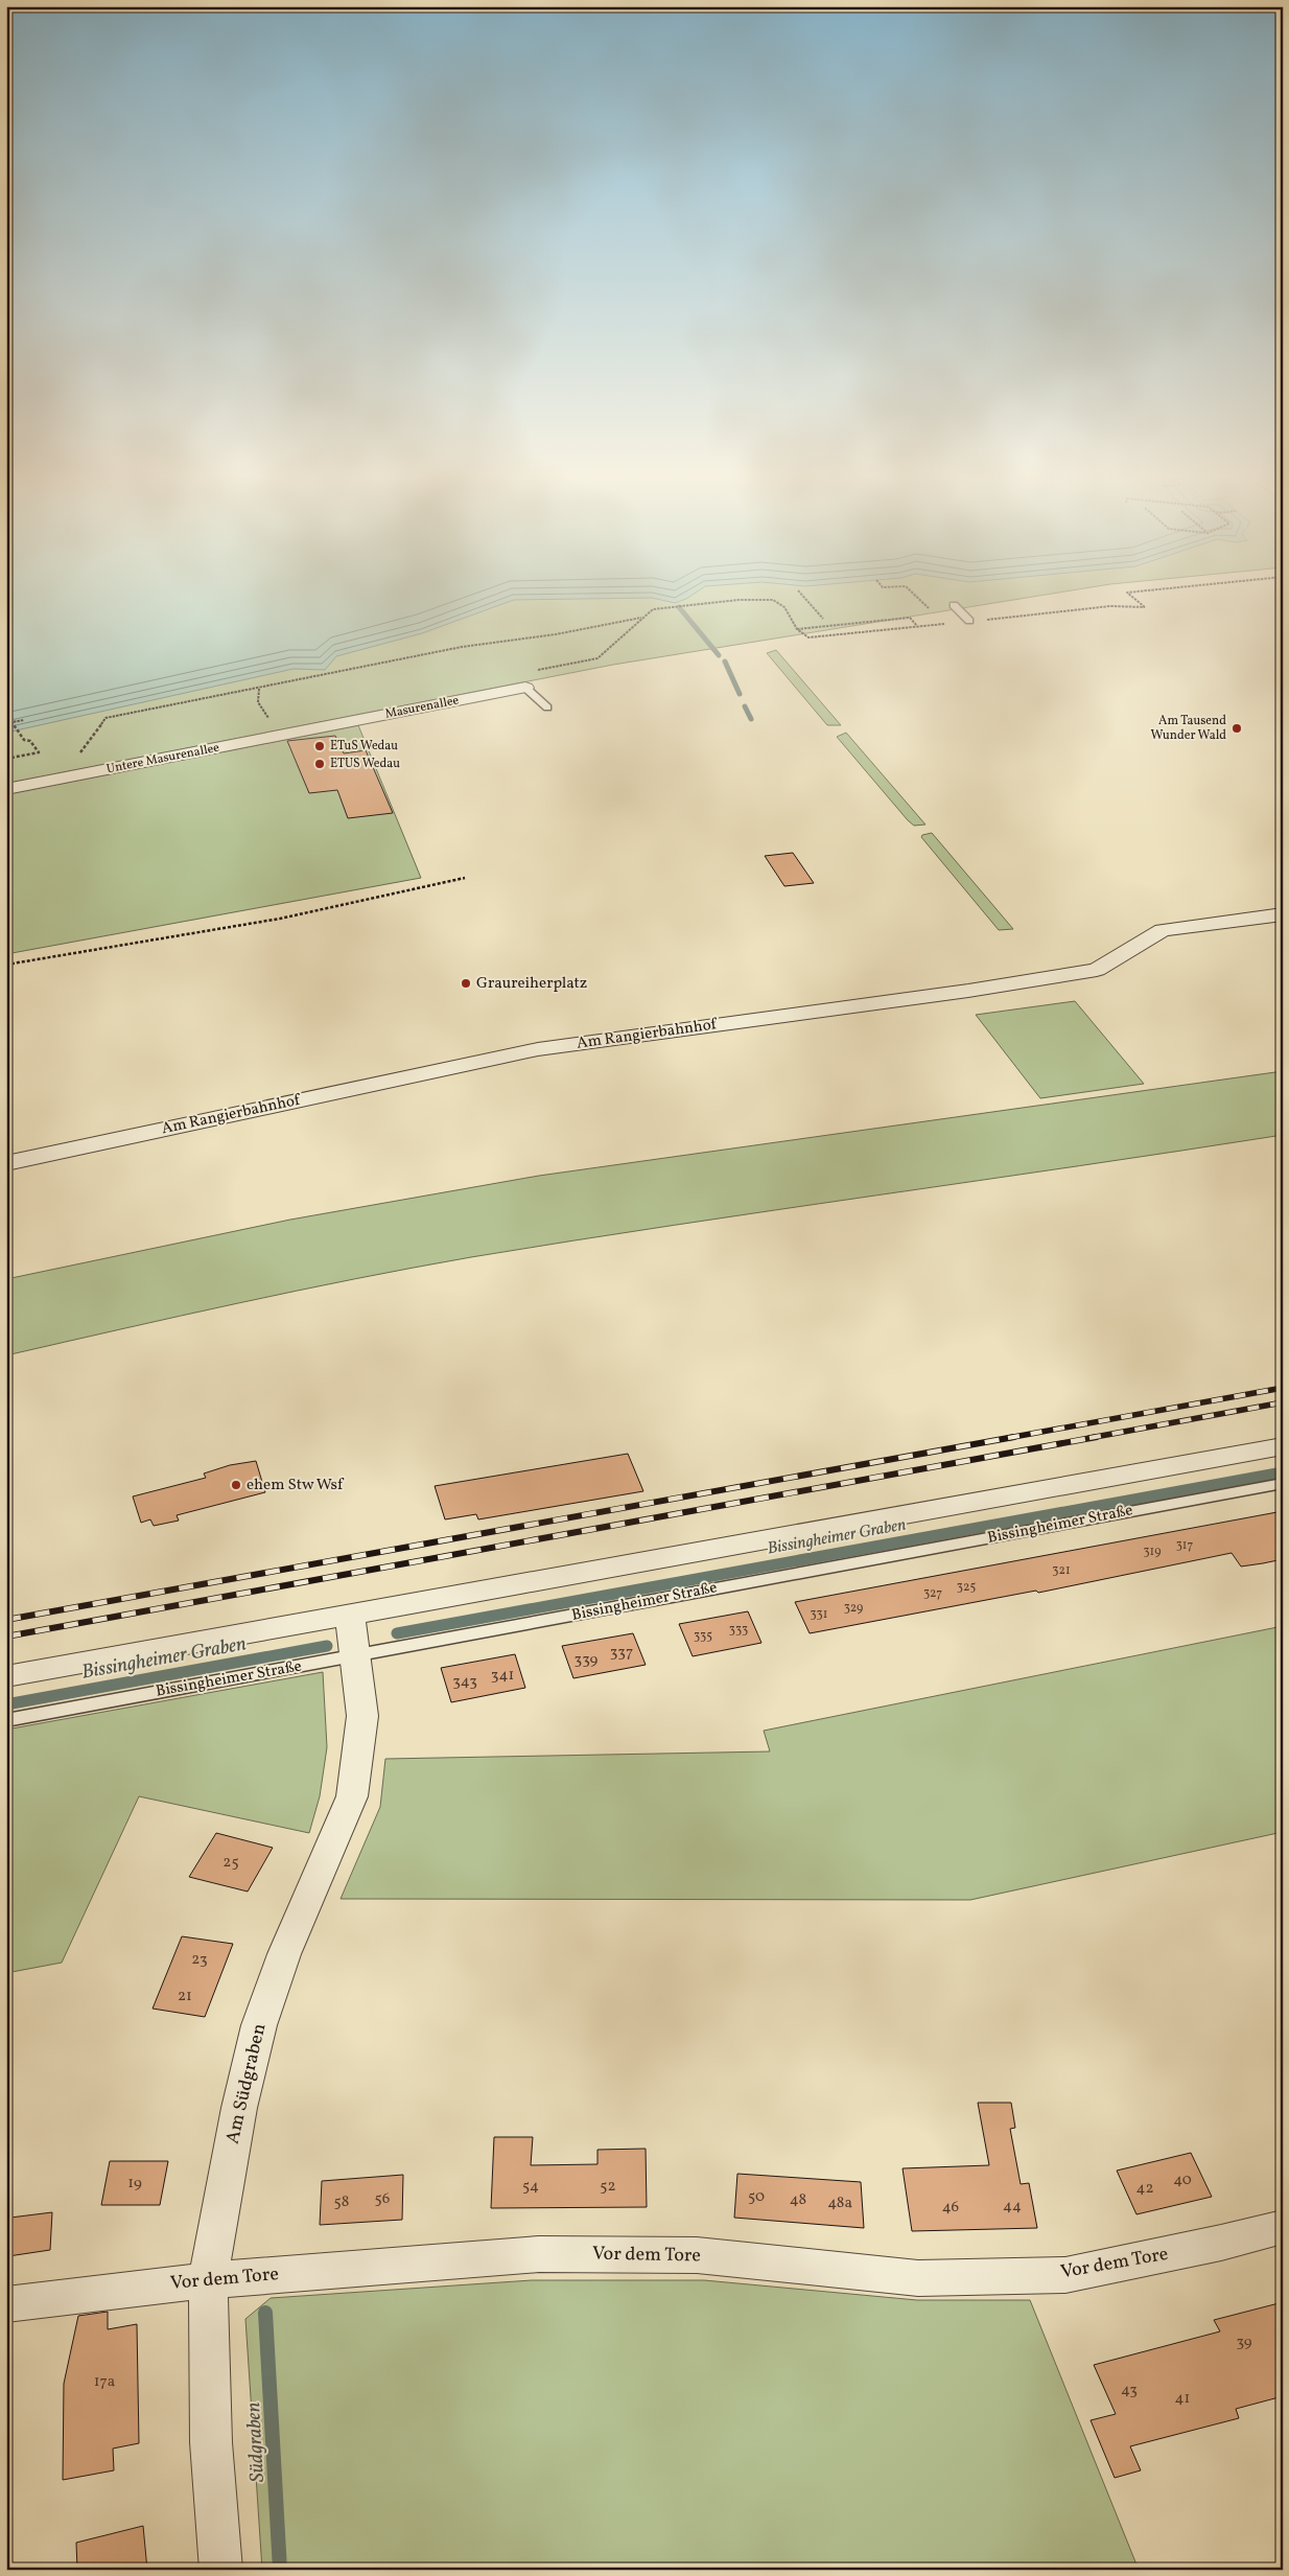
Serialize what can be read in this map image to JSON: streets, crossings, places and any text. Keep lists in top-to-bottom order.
{
  "streets": {
    "street": [
      "Masurenallee",
      "Untere Masurenallee",
      "Am Rangierbahnhof",
      "Am Südgraben",
      "Vor dem Tore"
    ],
    "lane": ["Bissingheimer Straße"]
  },
  "crossings": [
    ["Masurenallee", "Untere Masurenallee"],
    ["Bissingheimer Straße", "Am Südgraben"],
    ["Am Südgraben", "Vor dem Tore"]
  ],
  "water": ["Bissingheimer Graben", "Südgraben"],
  "places": [
    "Am Tausend Wunder Wald",
    "ETuS Wedau",
    "ETUS Wedau",
    "Graureiherplatz",
    "ehem Stw Wsf"
  ],
  "house_numbers": [
    "317",
    "319",
    "321",
    "325",
    "327",
    "329",
    "331",
    "333",
    "335",
    "337",
    "339",
    "341",
    "343",
    "25",
    "23",
    "21",
    "40",
    "19",
    "54",
    "52",
    "42",
    "50",
    "56",
    "48",
    "58",
    "48a",
    "44",
    "46",
    "39",
    "17a",
    "43",
    "41"
  ]
}
